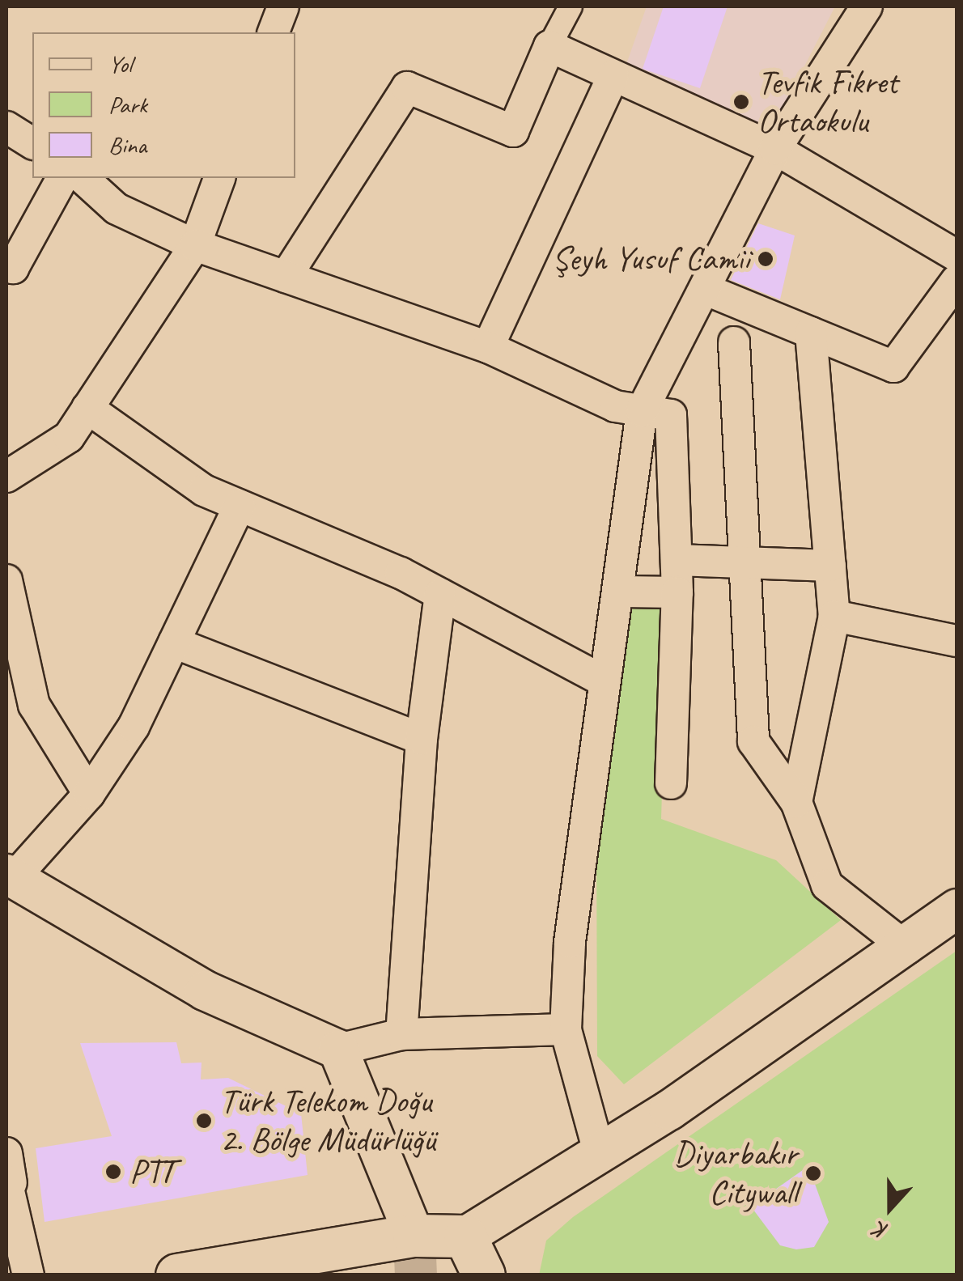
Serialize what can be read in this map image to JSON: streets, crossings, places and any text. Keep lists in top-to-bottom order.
{
  "places": [
    "Tevfik Fikret Ortaokulu",
    "Şeyh Yusuf Camii",
    "Türk Telekom Doğu 2. Bölge Müdürlüğü",
    "PTT",
    "Diyarbakır Citywall"
  ],
  "legend": ["Yol", "Park", "Bina"],
  "north": "bottom"
}
